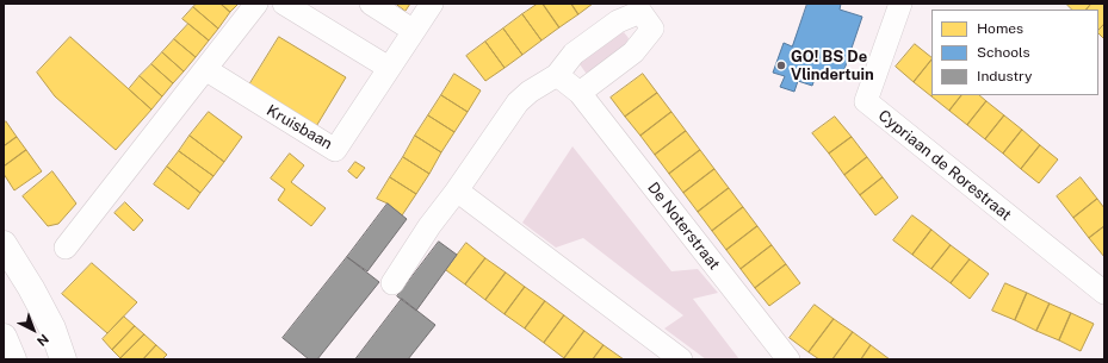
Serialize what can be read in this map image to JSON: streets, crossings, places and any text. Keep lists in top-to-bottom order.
{
  "streets": {
    "street": ["Kruisbaan", "Cypriaan de Rorestraat", "De Noterstraat"]
  },
  "places": ["GO! BS De Vlindertuin"],
  "legend": ["Homes", "Schools", "Industry"],
  "north": "bottom right"
}
